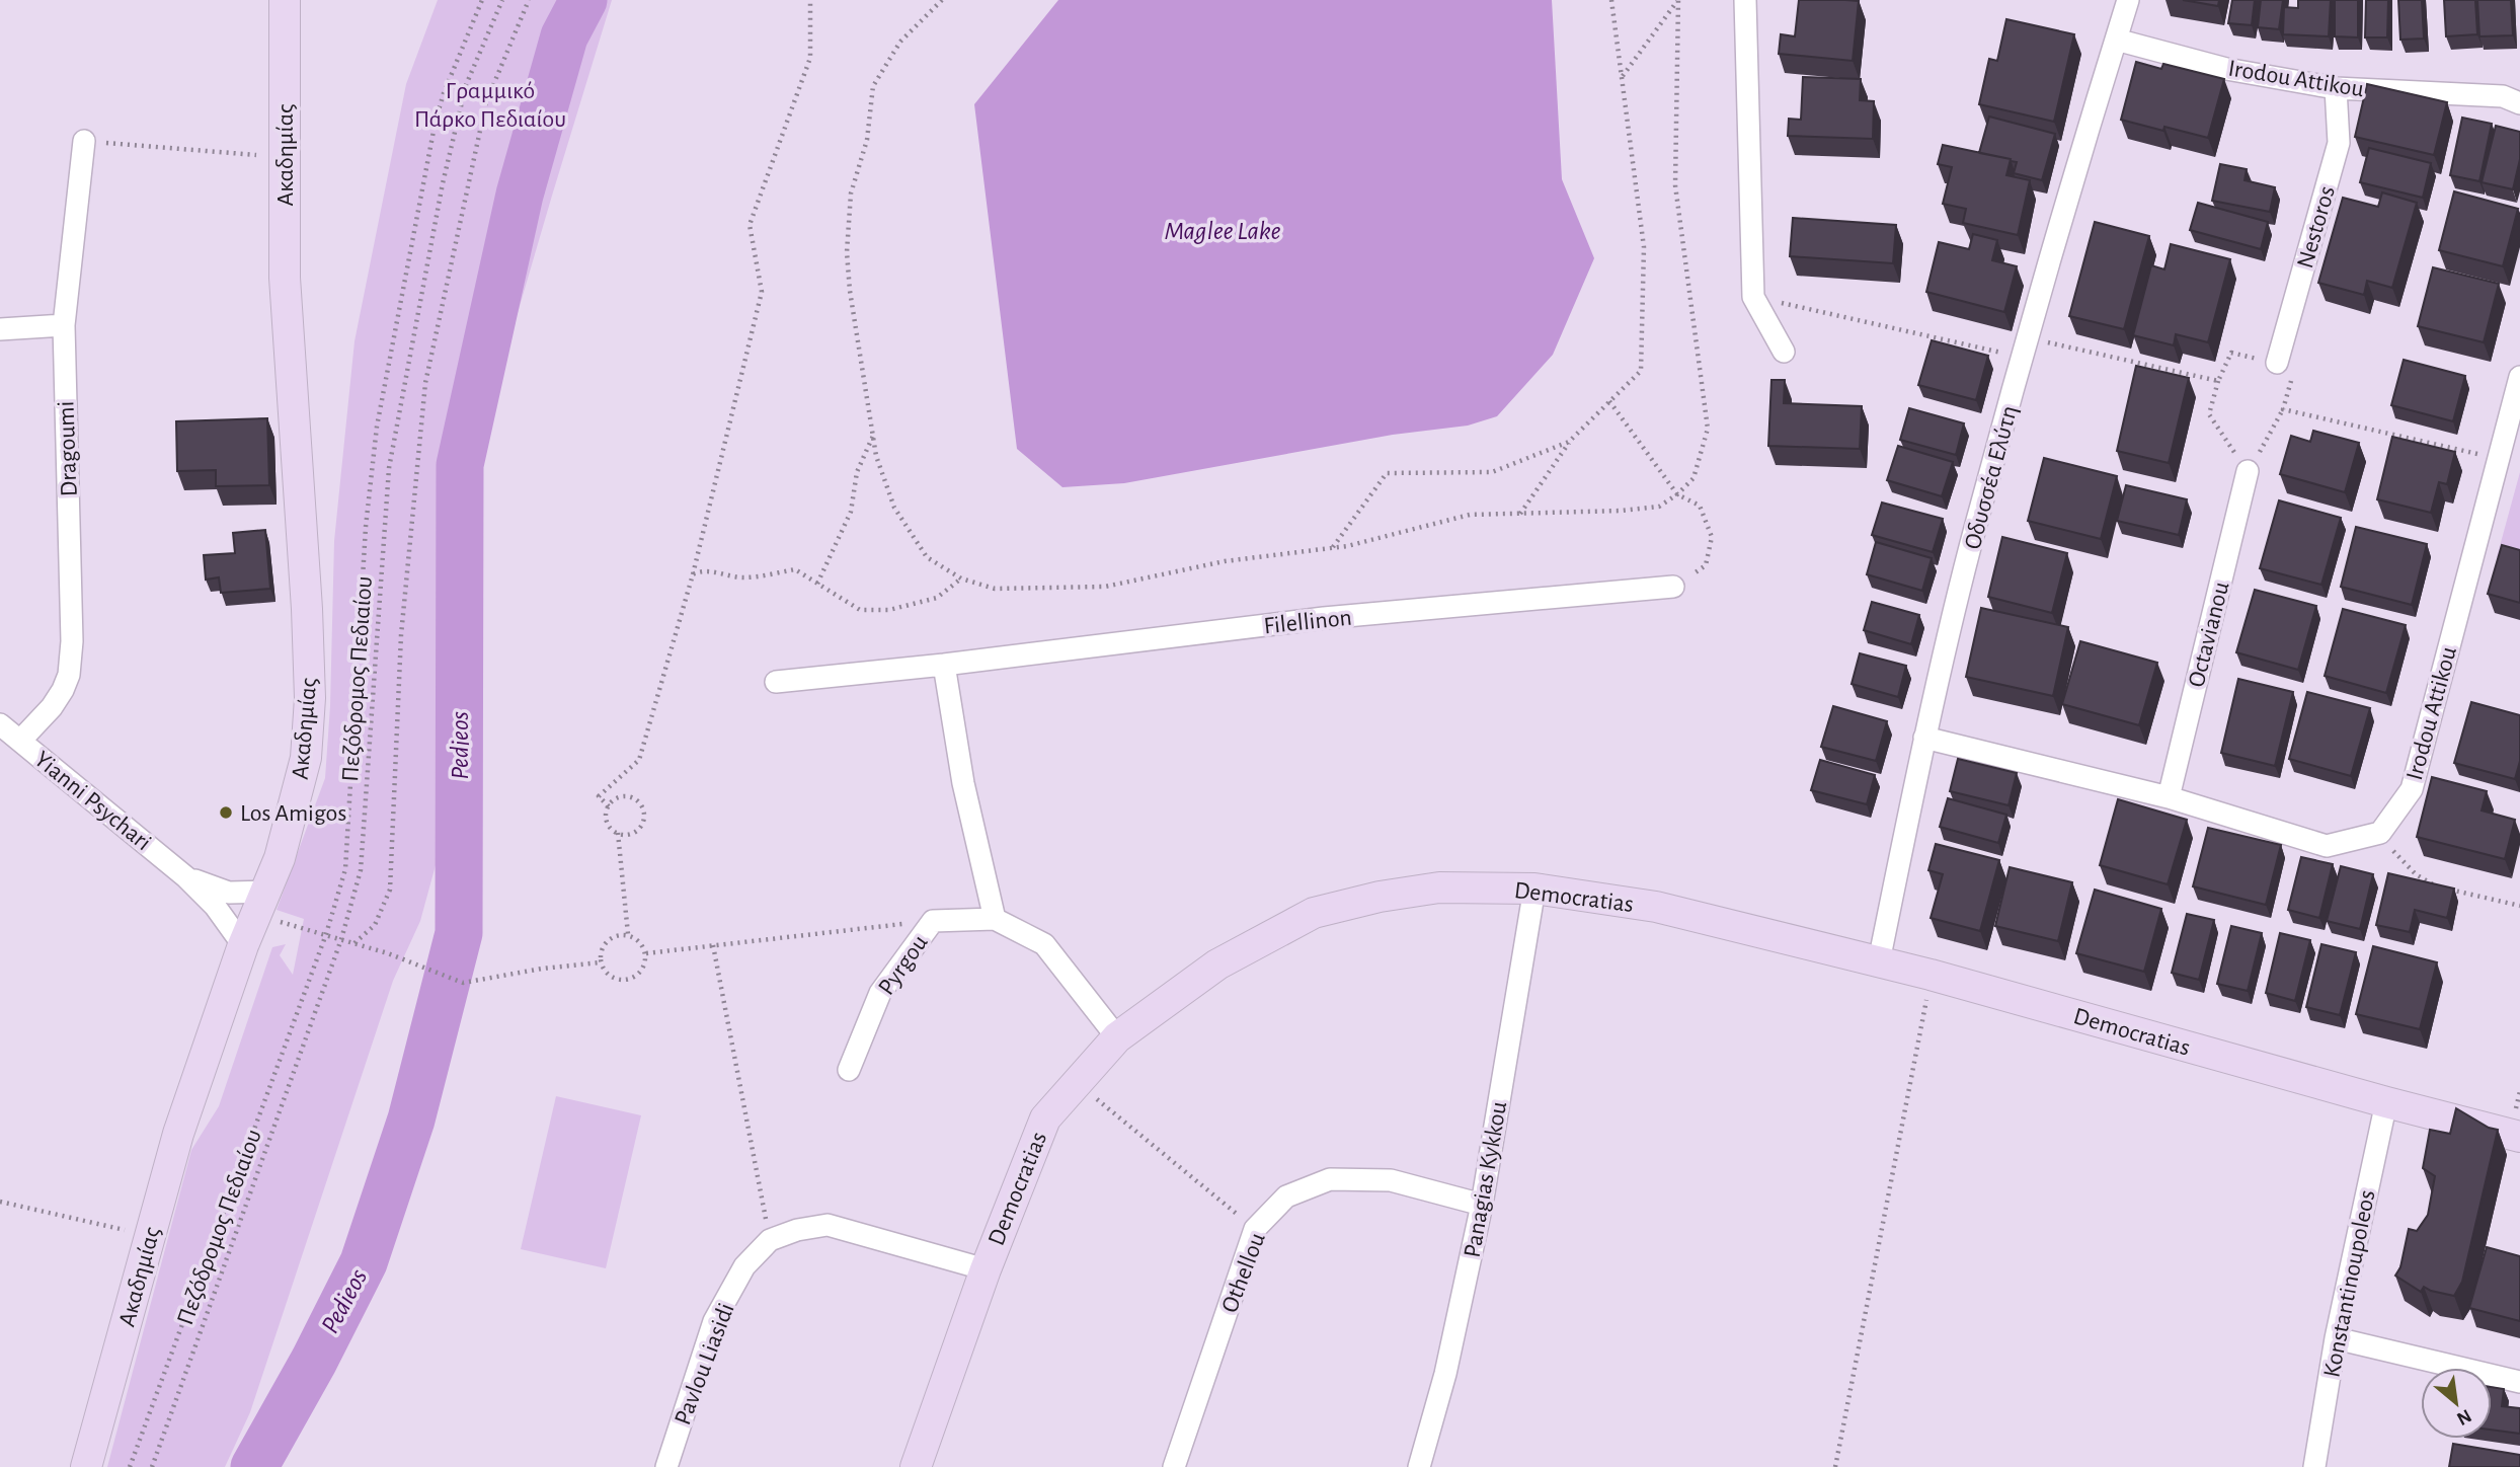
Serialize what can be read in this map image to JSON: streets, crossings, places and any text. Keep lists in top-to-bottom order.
{
  "streets": {
    "street": [
      "Irodou Attikou",
      "Ακαδημίας",
      "Nestoros",
      "Dragoumi",
      "Οδυσσέα Ελύτη",
      "Filellinon",
      "Octavianou",
      "Yianni Psychari",
      "Democratias",
      "Pyrgou",
      "Panagias Kykkou",
      "Othellou",
      "Konstantinoupoleos",
      "Pavlou Liasidi"
    ],
    "path": ["Πεζόδρομος Πεδιαίου"]
  },
  "crossings": [
    ["Irodou Attikou", "Nestoros"],
    ["Irodou Attikou", "Οδυσσέα Ελύτη"],
    ["Ακαδημίας", "Yianni Psychari"],
    ["Dragoumi", "Yianni Psychari"],
    ["Οδυσσέα Ελύτη", "Democratias"],
    ["Democratias", "Pyrgou"],
    ["Democratias", "Panagias Kykkou"],
    ["Democratias", "Konstantinoupoleos"],
    ["Democratias", "Pavlou Liasidi"],
    ["Panagias Kykkou", "Othellou"]
  ],
  "water": ["Maglee Lake", "Pedieos"],
  "parks": ["Γραμμικό Πάρκο Πεδιαίου"],
  "places": ["Los Amigos"],
  "north": "bottom right"
}
